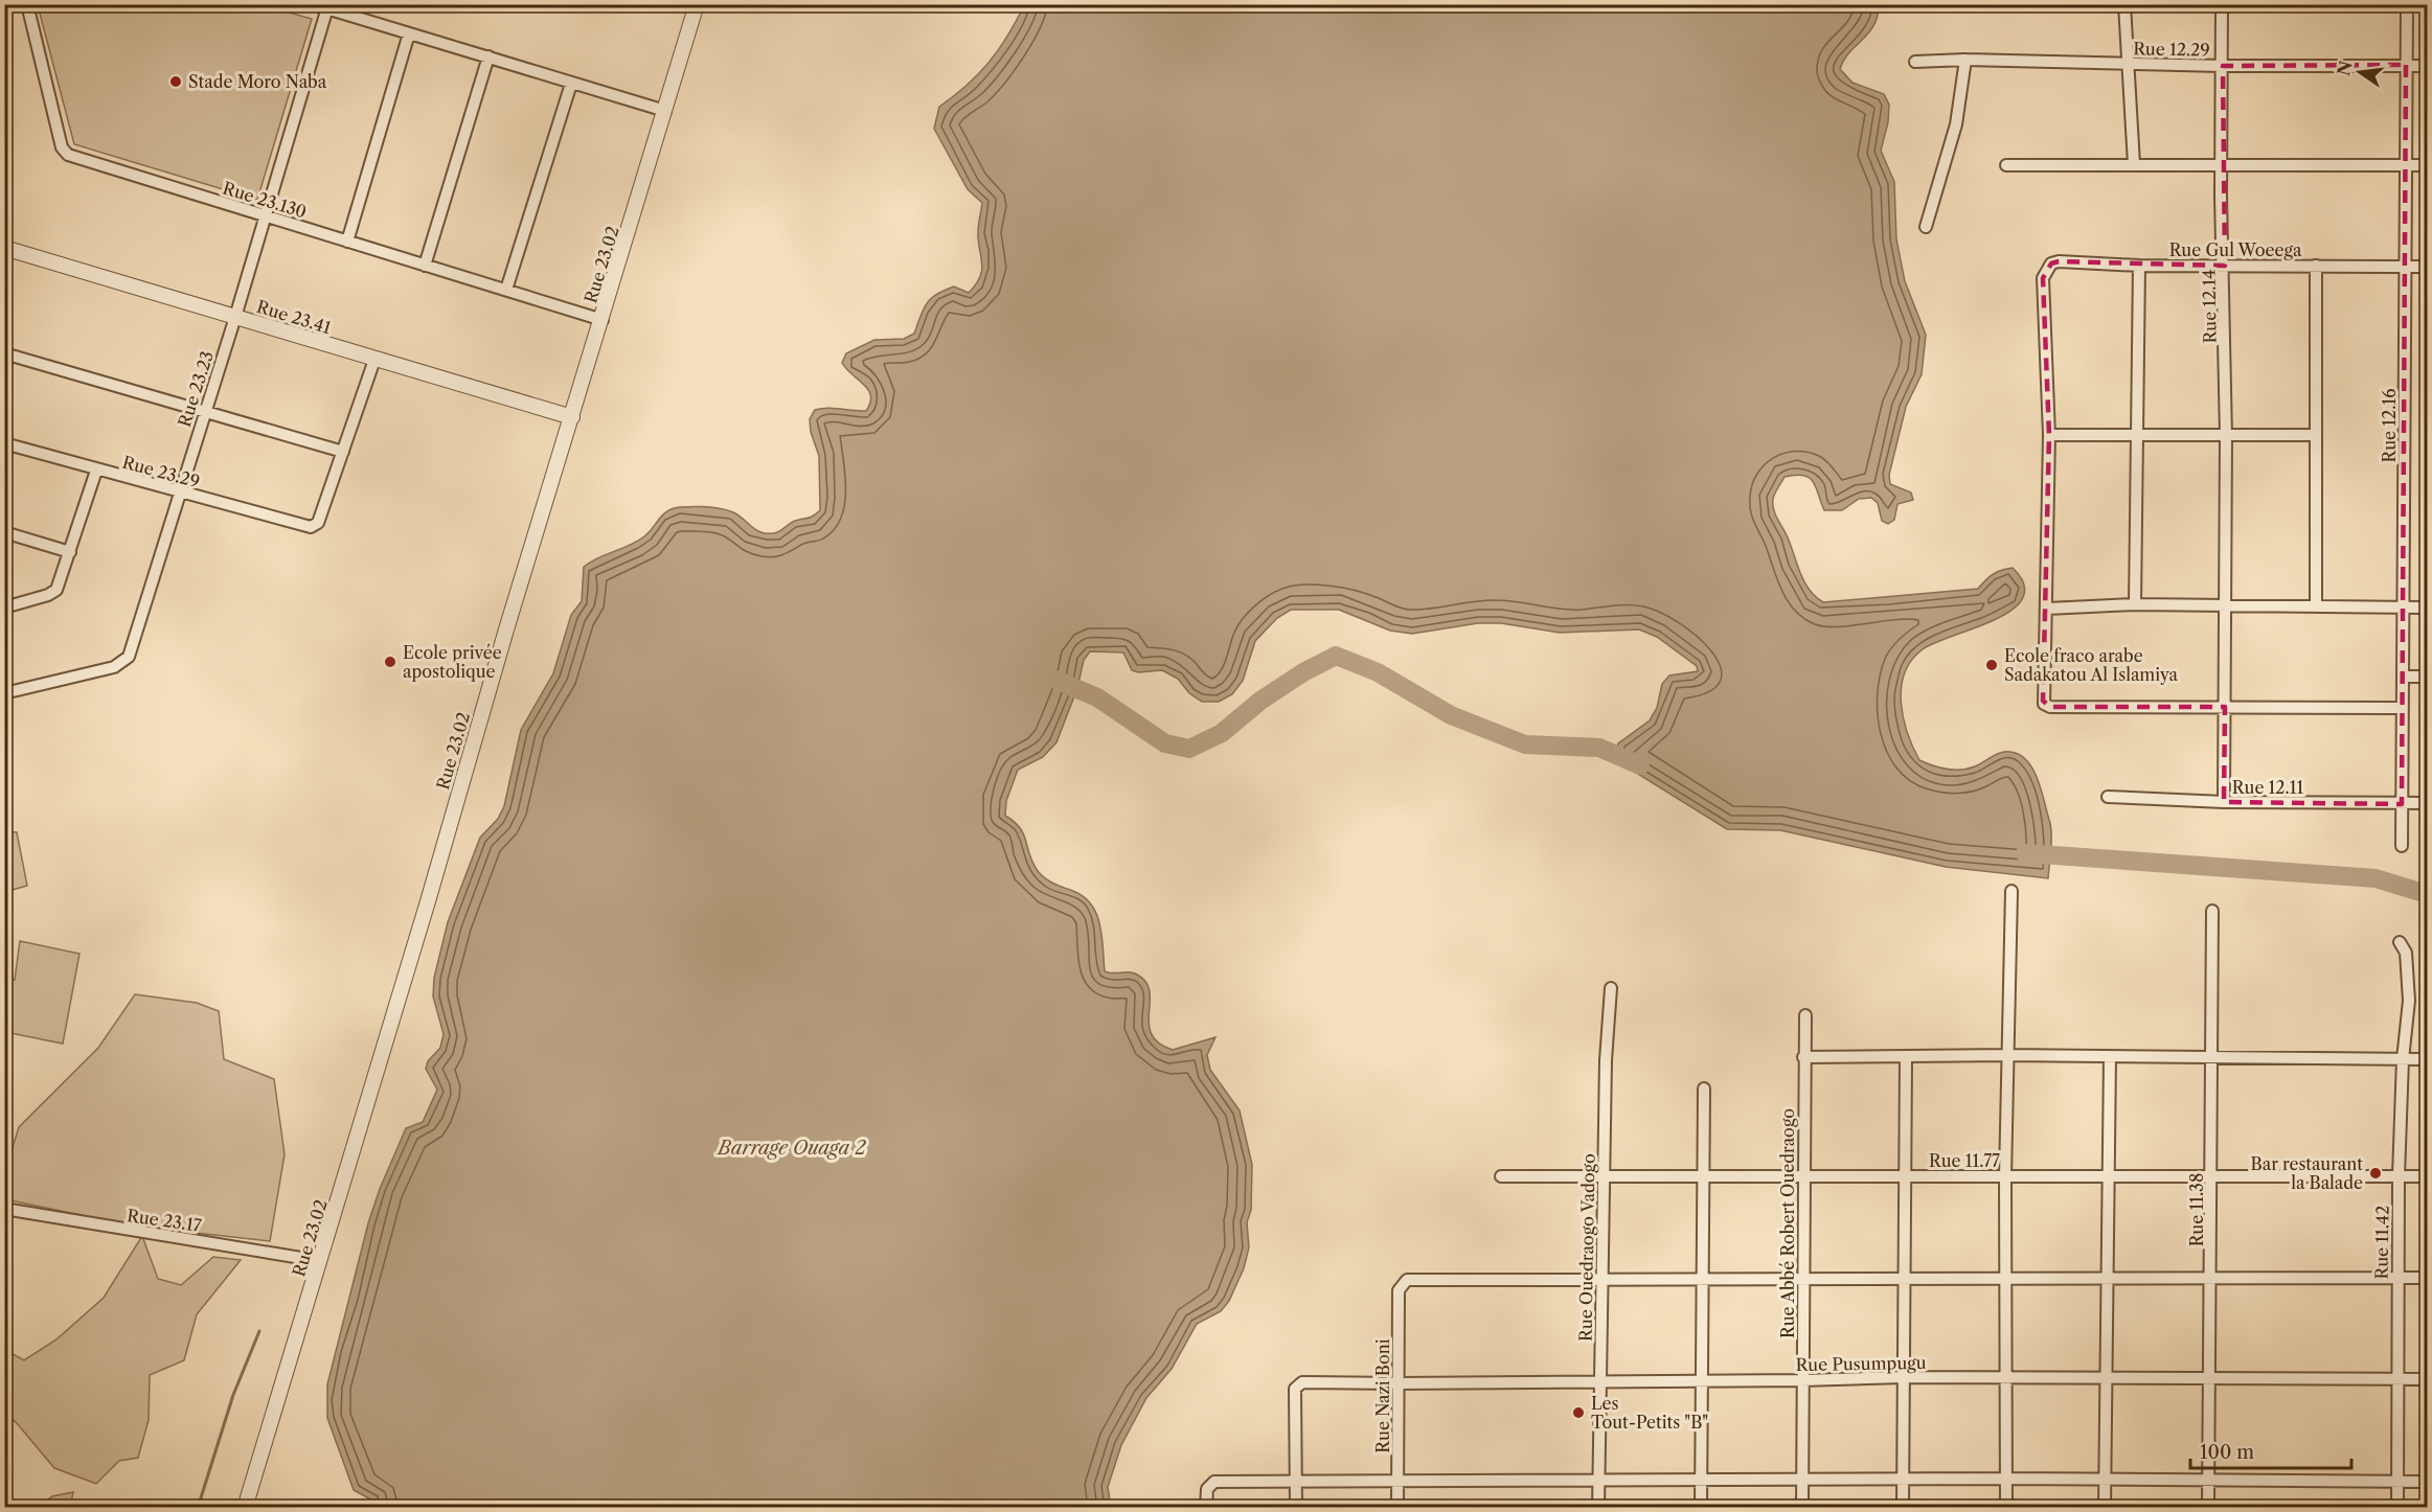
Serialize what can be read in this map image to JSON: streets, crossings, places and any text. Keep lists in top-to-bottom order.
{
  "streets": {
    "street": [
      "Rue 12.29",
      "Rue 23.130",
      "Rue Gul Woeega",
      "Rue 23.02",
      "Rue 12.14",
      "Rue 23.41",
      "Rue 23.23",
      "Rue 12.16",
      "Rue 23.29",
      "Rue 12.11",
      "Rue 11.77",
      "Rue 11.38",
      "Rue 23.17",
      "Rue Abbé Robert Ouedraogo",
      "Rue 11.42",
      "Rue Ouedraogo Vadogo",
      "Rue Pusumpugu",
      "Rue Nazi Boni"
    ]
  },
  "crossings": [
    ["Rue 12.29", "Rue 12.14"],
    ["Rue 12.29", "Rue 12.16"],
    ["Rue 23.130", "Rue 23.02"],
    ["Rue 23.130", "Rue 23.23"],
    ["Rue Gul Woeega", "Rue 12.14"],
    ["Rue Gul Woeega", "Rue 12.16"],
    ["Rue 23.02", "Rue 23.41"],
    ["Rue 23.02", "Rue 23.17"],
    ["Rue 12.14", "Rue 12.11"],
    ["Rue 23.41", "Rue 23.23"],
    ["Rue 23.23", "Rue 23.29"],
    ["Rue 12.16", "Rue 12.11"],
    ["Rue 11.77", "Rue 11.38"],
    ["Rue 11.77", "Rue Abbé Robert Ouedraogo"],
    ["Rue 11.77", "Rue 11.42"],
    ["Rue 11.77", "Rue Ouedraogo Vadogo"],
    ["Rue 11.38", "Rue Pusumpugu"],
    ["Rue Abbé Robert Ouedraogo", "Rue Pusumpugu"],
    ["Rue 11.42", "Rue Pusumpugu"],
    ["Rue Ouedraogo Vadogo", "Rue Pusumpugu"],
    ["Rue Ouedraogo Vadogo", "Rue Nazi Boni"],
    ["Rue Pusumpugu", "Rue Nazi Boni"]
  ],
  "water": ["Barrage Ouaga 2"],
  "places": [
    "Stade Moro Naba",
    "Ecole privée apostolique",
    "Ecole fraco arabe Sadakatou Al Islamiya",
    "Bar restaurant la Balade",
    "Les Tout-Petits \"B\""
  ],
  "scale_bar": "100 m",
  "north": "left"
}
